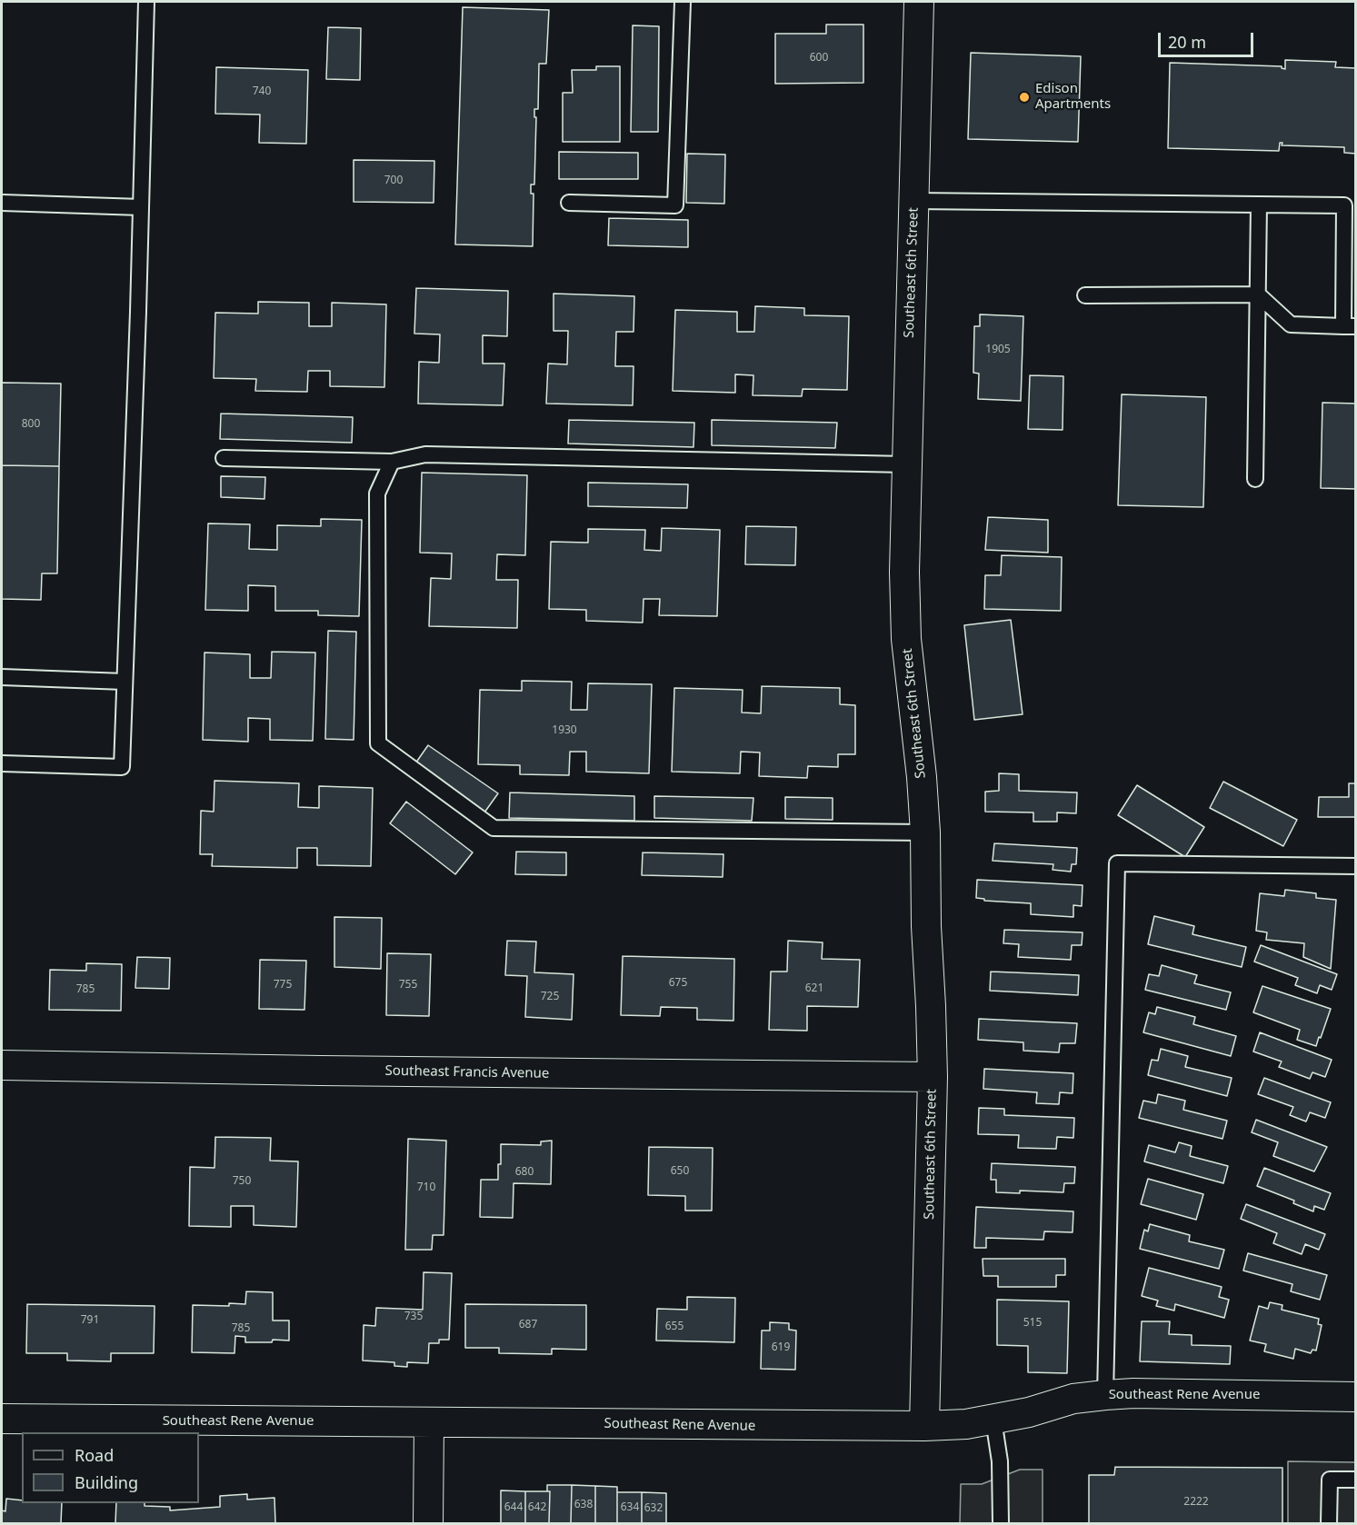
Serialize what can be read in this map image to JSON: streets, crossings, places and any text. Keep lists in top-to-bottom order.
{
  "streets": {
    "street": ["Southeast 6th Street", "Southeast Francis Avenue", "Southeast Rene Avenue"]
  },
  "crossings": [
    ["Southeast 6th Street", "Southeast Francis Avenue"],
    ["Southeast 6th Street", "Southeast Rene Avenue"]
  ],
  "places": ["Edison Apartments"],
  "house_numbers": [
    "600",
    "740",
    "700",
    "1905",
    "800",
    "1930",
    "675",
    "775",
    "755",
    "621",
    "785",
    "725",
    "650",
    "680",
    "750",
    "710",
    "735",
    "791",
    "515",
    "687",
    "655",
    "785",
    "619",
    "2222",
    "638",
    "644",
    "642",
    "634",
    "632"
  ],
  "legend": ["Road", "Building"],
  "scale_bar": "20 m"
}
